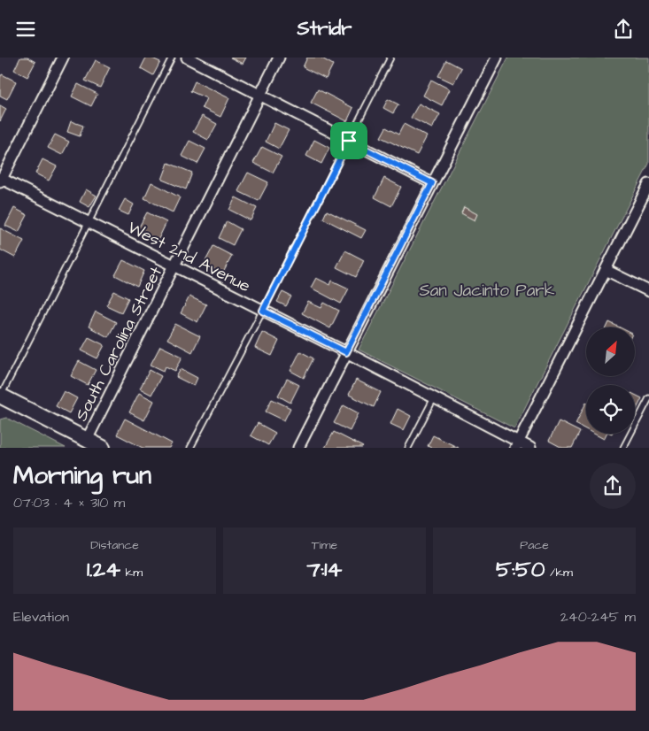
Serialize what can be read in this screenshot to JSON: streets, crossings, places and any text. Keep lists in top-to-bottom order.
{
  "streets": {
    "street": ["West 2nd Avenue", "South Carolina Street"]
  },
  "crossings": [
    ["West 2nd Avenue", "South Carolina Street"]
  ],
  "parks": ["San Jacinto Park"],
  "north": "top right",
  "page": {
    "header": "Stridr",
    "heading": ["Morning run", "07:03 · 4 × 310 m"],
    "stats": [
      ["Distance", "1.24 km"],
      ["Time", "7:14"],
      ["Pace", "5:50 /km"]
    ],
    "chart": ["Elevation", "240–245 m"]
  }
}
